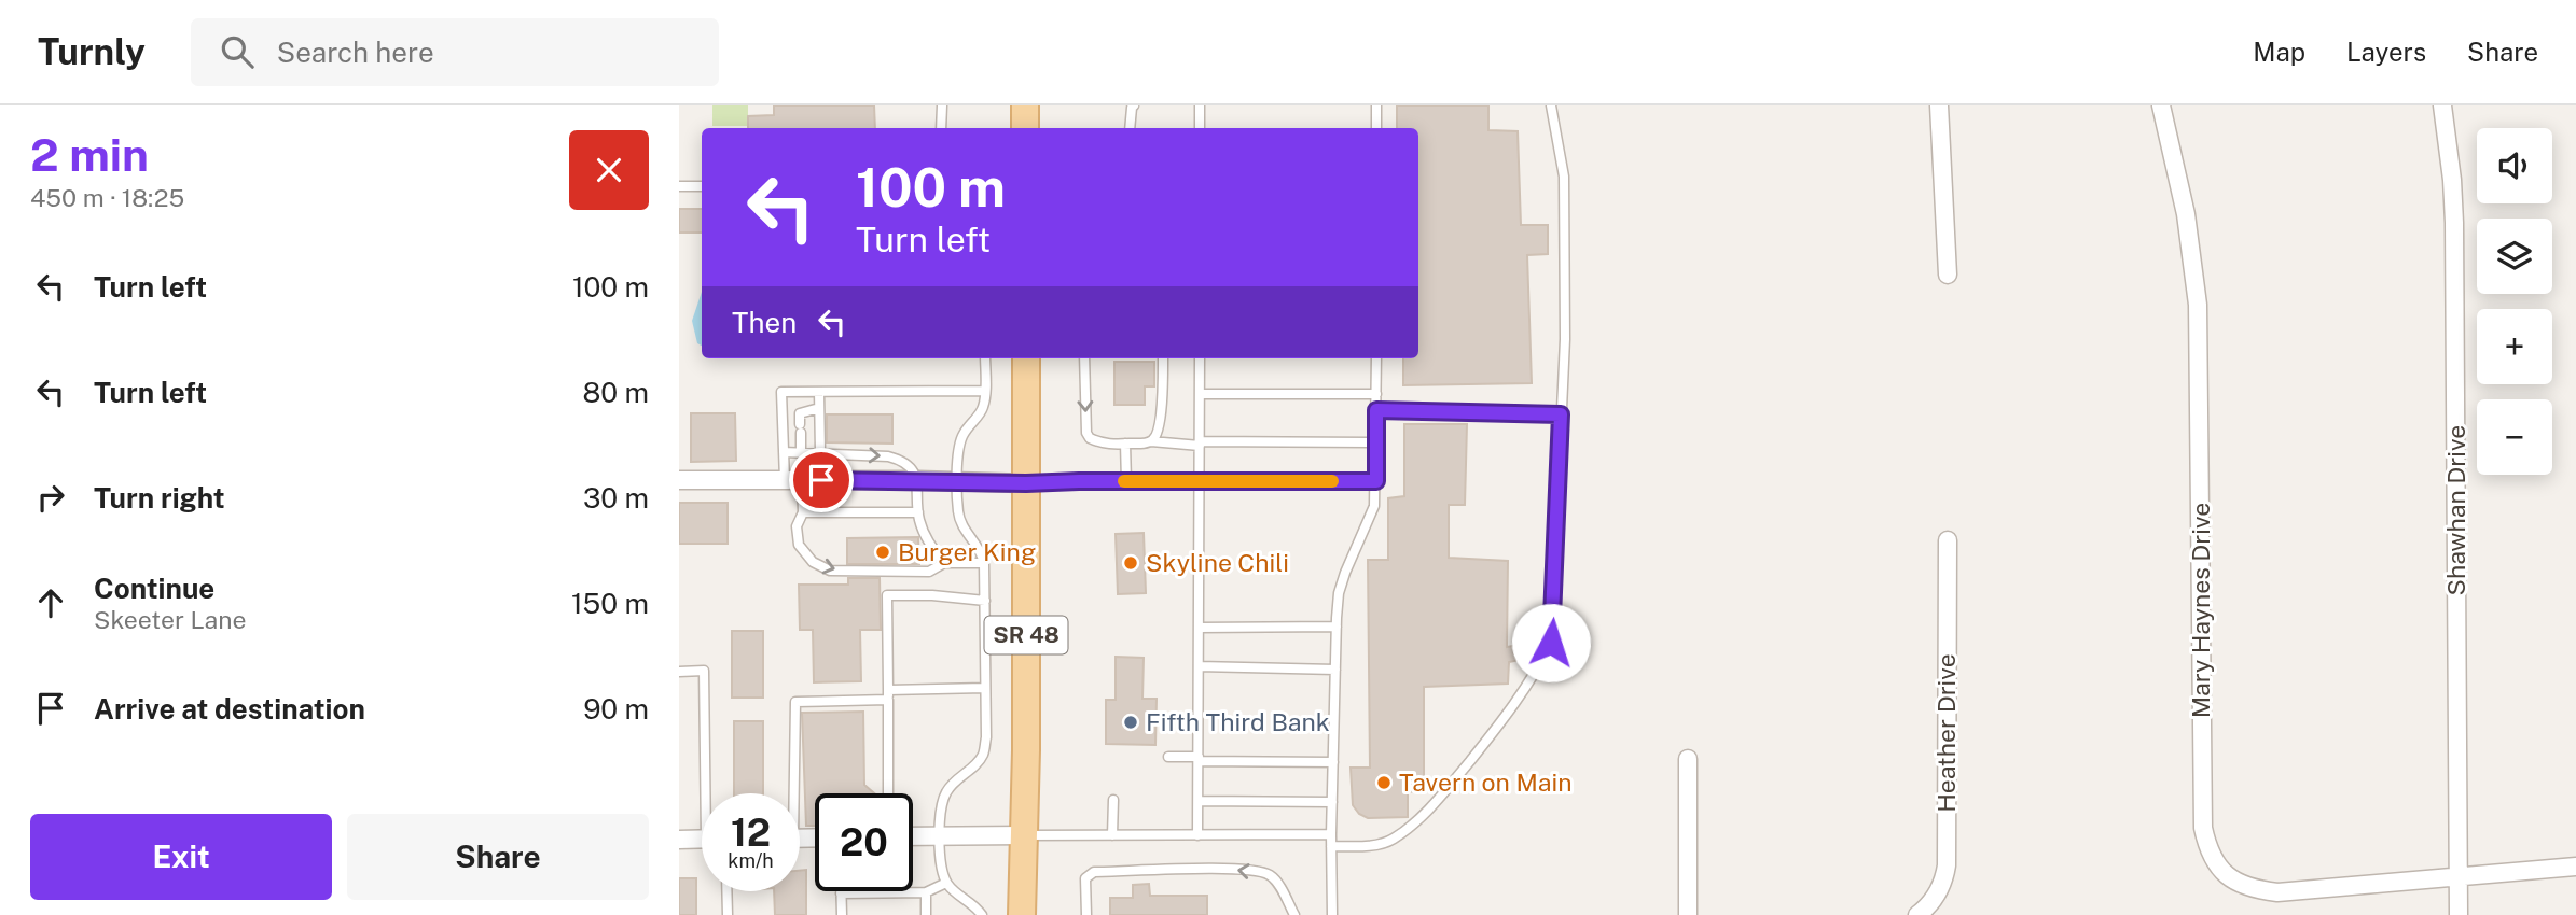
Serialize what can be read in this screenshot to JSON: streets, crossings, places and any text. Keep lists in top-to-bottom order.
{
  "streets": {
    "main road": ["SR 48"],
    "street": ["Shawhan Drive", "Mary Haynes Drive", "Heather Drive"]
  },
  "crossings": [
    ["Shawhan Drive", "Mary Haynes Drive"]
  ],
  "places": [
    "Burger King",
    "Skyline Chili",
    "Fifth Third Bank",
    "Tavern on Main"
  ],
  "page": {
    "header": "Turnly",
    "search": "Search here",
    "nav": ["Map", "Layers", "Share"],
    "heading": ["2 min", "450 m · 18:25"],
    "map_buttons": ["+", "−"],
    "turn": ["100 m", "Turn left"],
    "list": [
      {
        "name": "Turn left",
        "value": "100 m"
      },
      {
        "name": "Turn left",
        "value": "80 m"
      },
      {
        "name": "Turn right",
        "value": "30 m"
      },
      {
        "name": "Continue",
        "note": "Skeeter Lane",
        "value": "150 m"
      },
      {
        "name": "Arrive at destination",
        "value": "90 m"
      }
    ],
    "then": "Then",
    "speed": "12 km/h",
    "limit": "20",
    "buttons": ["Exit", "Share"]
  }
}
